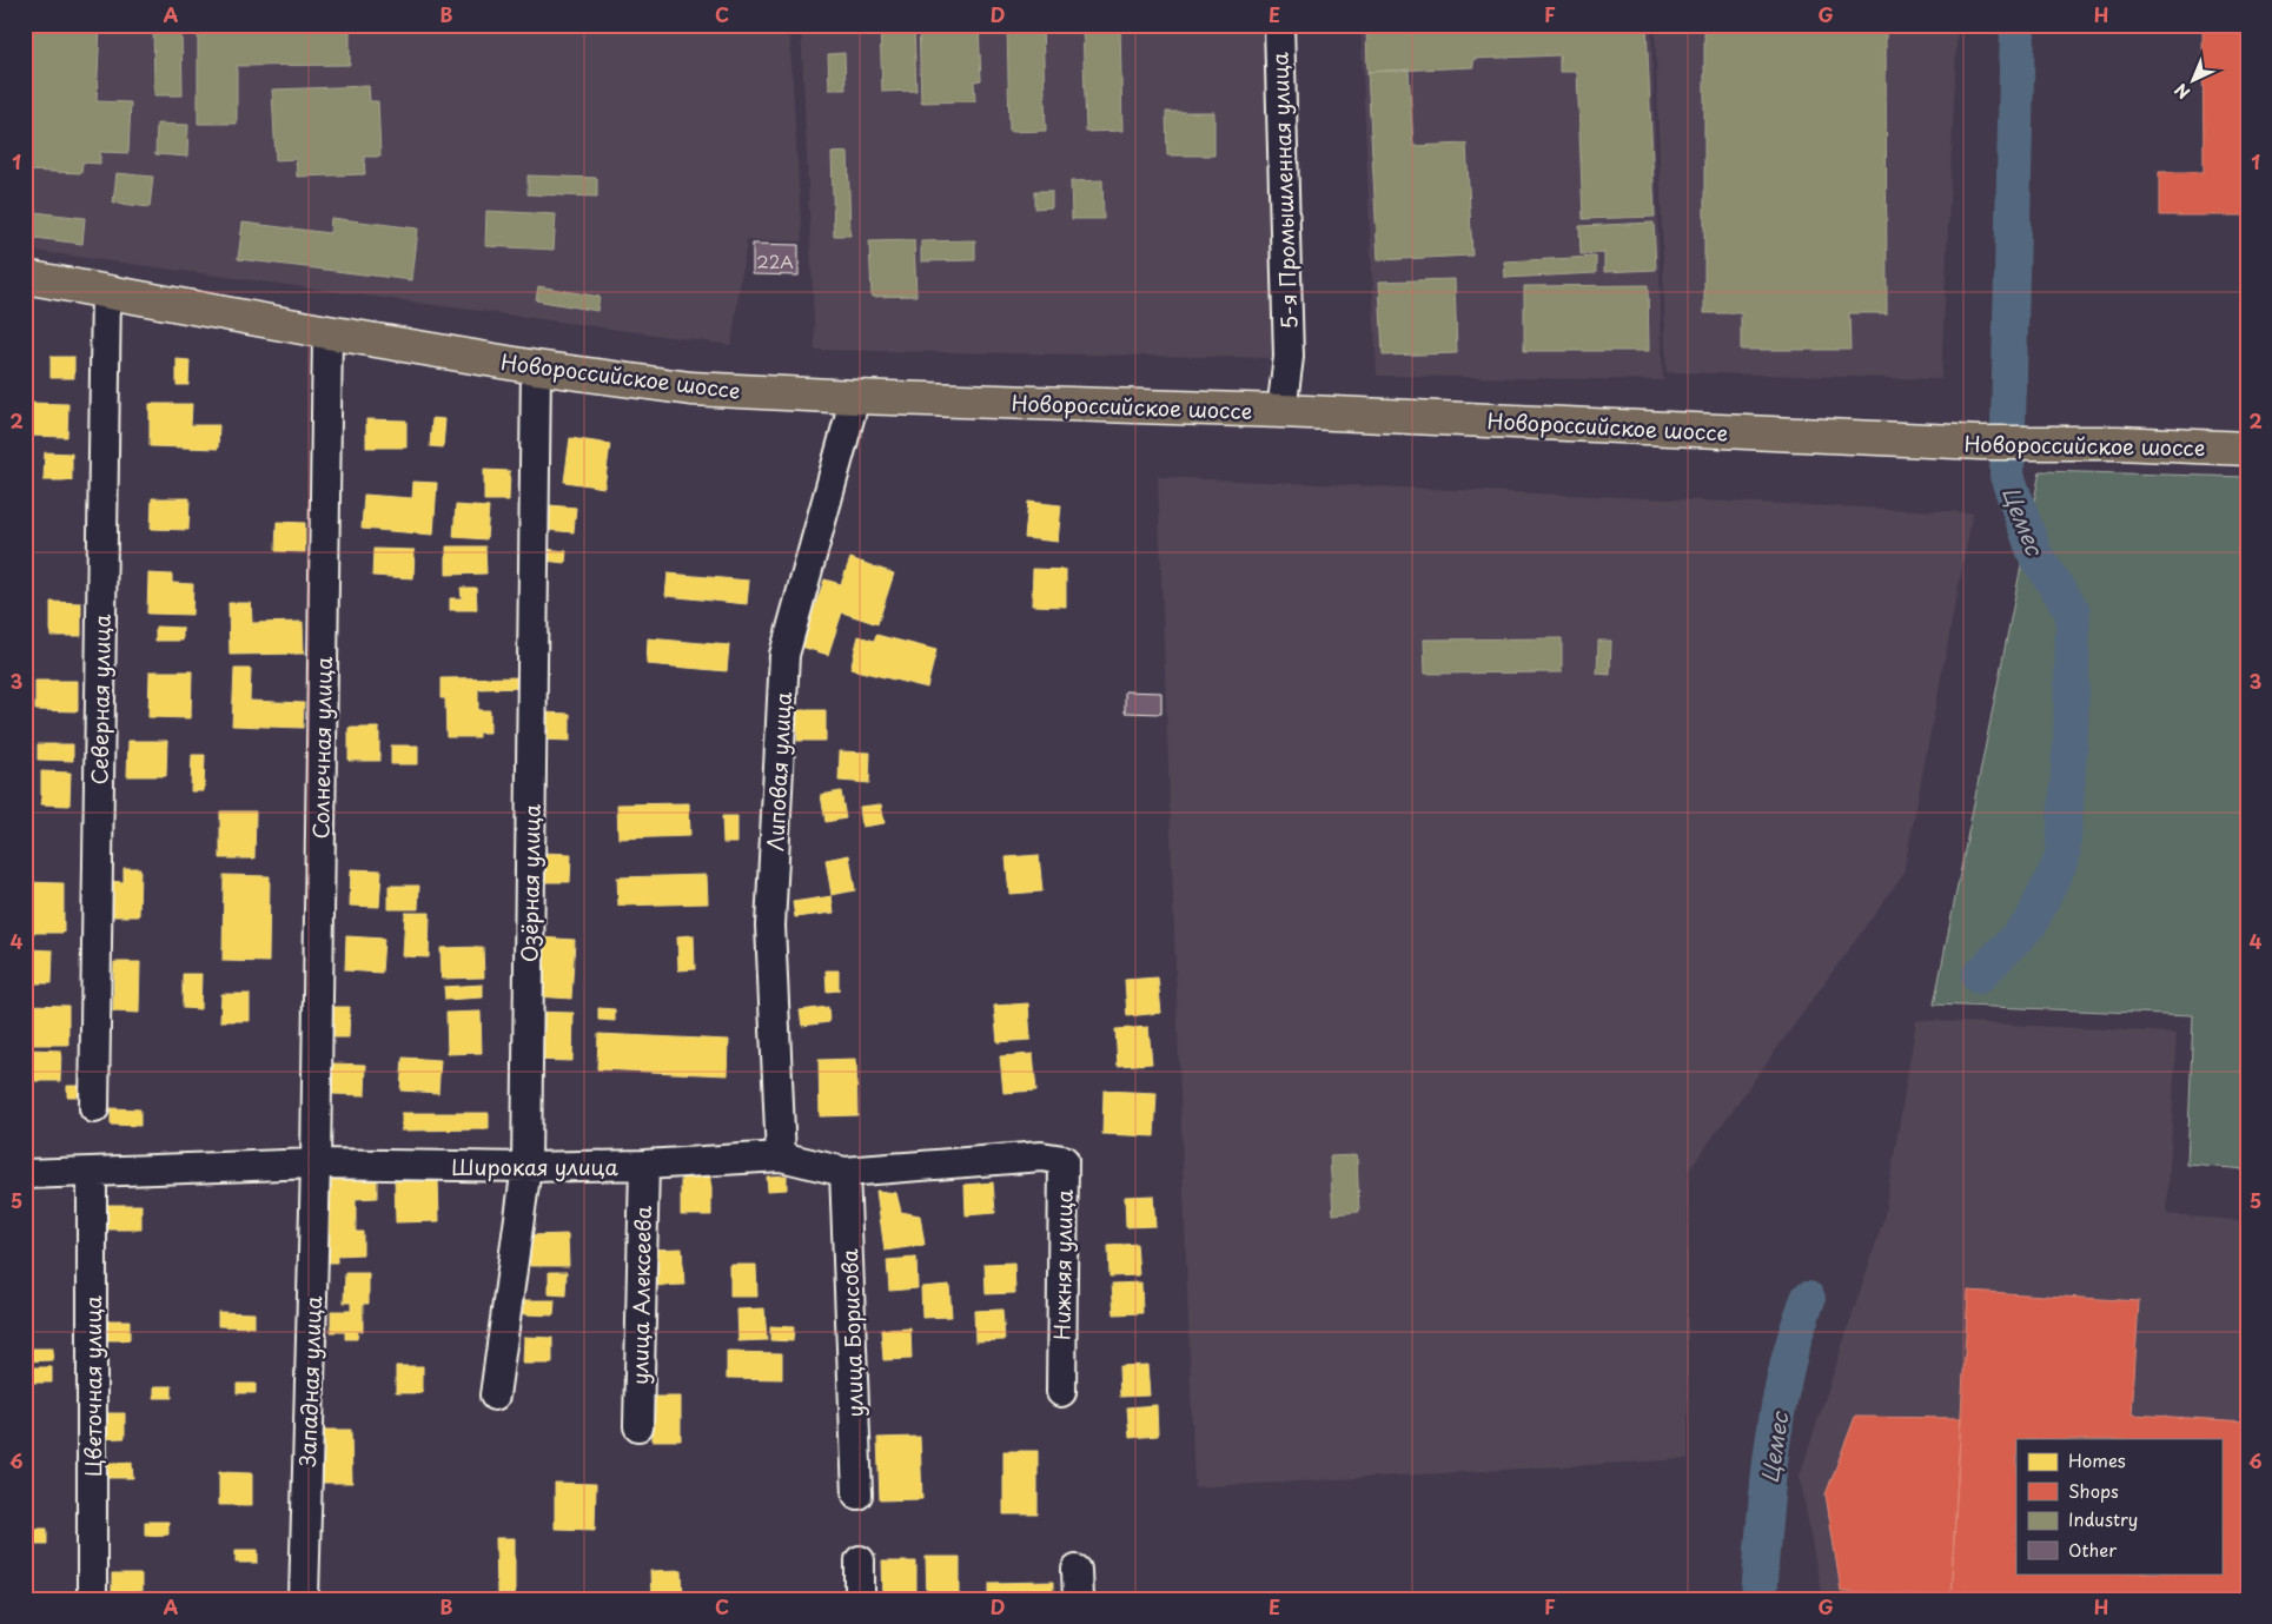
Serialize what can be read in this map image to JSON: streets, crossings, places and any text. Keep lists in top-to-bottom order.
{
  "streets": {
    "main road": ["Новороссийское шоссе"],
    "street": [
      "5-я Промышленная улица",
      "Северная улица",
      "Солнечная улица",
      "Липовая улица",
      "Озёрная улица",
      "Широкая улица",
      "Нижняя улица",
      "улица Алексеева",
      "улица Борисова",
      "Западная улица",
      "Цветочная улица"
    ]
  },
  "crossings": [
    ["5-я Промышленная улица", "Новороссийское шоссе"],
    ["Новороссийское шоссе", "Северная улица"],
    ["Новороссийское шоссе", "Солнечная улица"],
    ["Новороссийское шоссе", "Липовая улица"],
    ["Новороссийское шоссе", "Озёрная улица"],
    ["Солнечная улица", "Широкая улица"],
    ["Солнечная улица", "Западная улица"],
    ["Липовая улица", "Широкая улица"],
    ["Озёрная улица", "Широкая улица"],
    ["Широкая улица", "Нижняя улица"],
    ["Широкая улица", "улица Алексеева"],
    ["Широкая улица", "улица Борисова"],
    ["Широкая улица", "Западная улица"],
    ["Широкая улица", "Цветочная улица"]
  ],
  "water": ["Цемес"],
  "house_numbers": ["22А"],
  "legend": [
    "Homes",
    "Shops",
    "Industry",
    "Other"
  ],
  "north": "bottom left",
  "grid": {
    "columns": [
      "A",
      "B",
      "C",
      "D",
      "E",
      "F",
      "G",
      "H"
    ],
    "rows": [
      "1",
      "2",
      "3",
      "4",
      "5",
      "6"
    ]
  }
}
